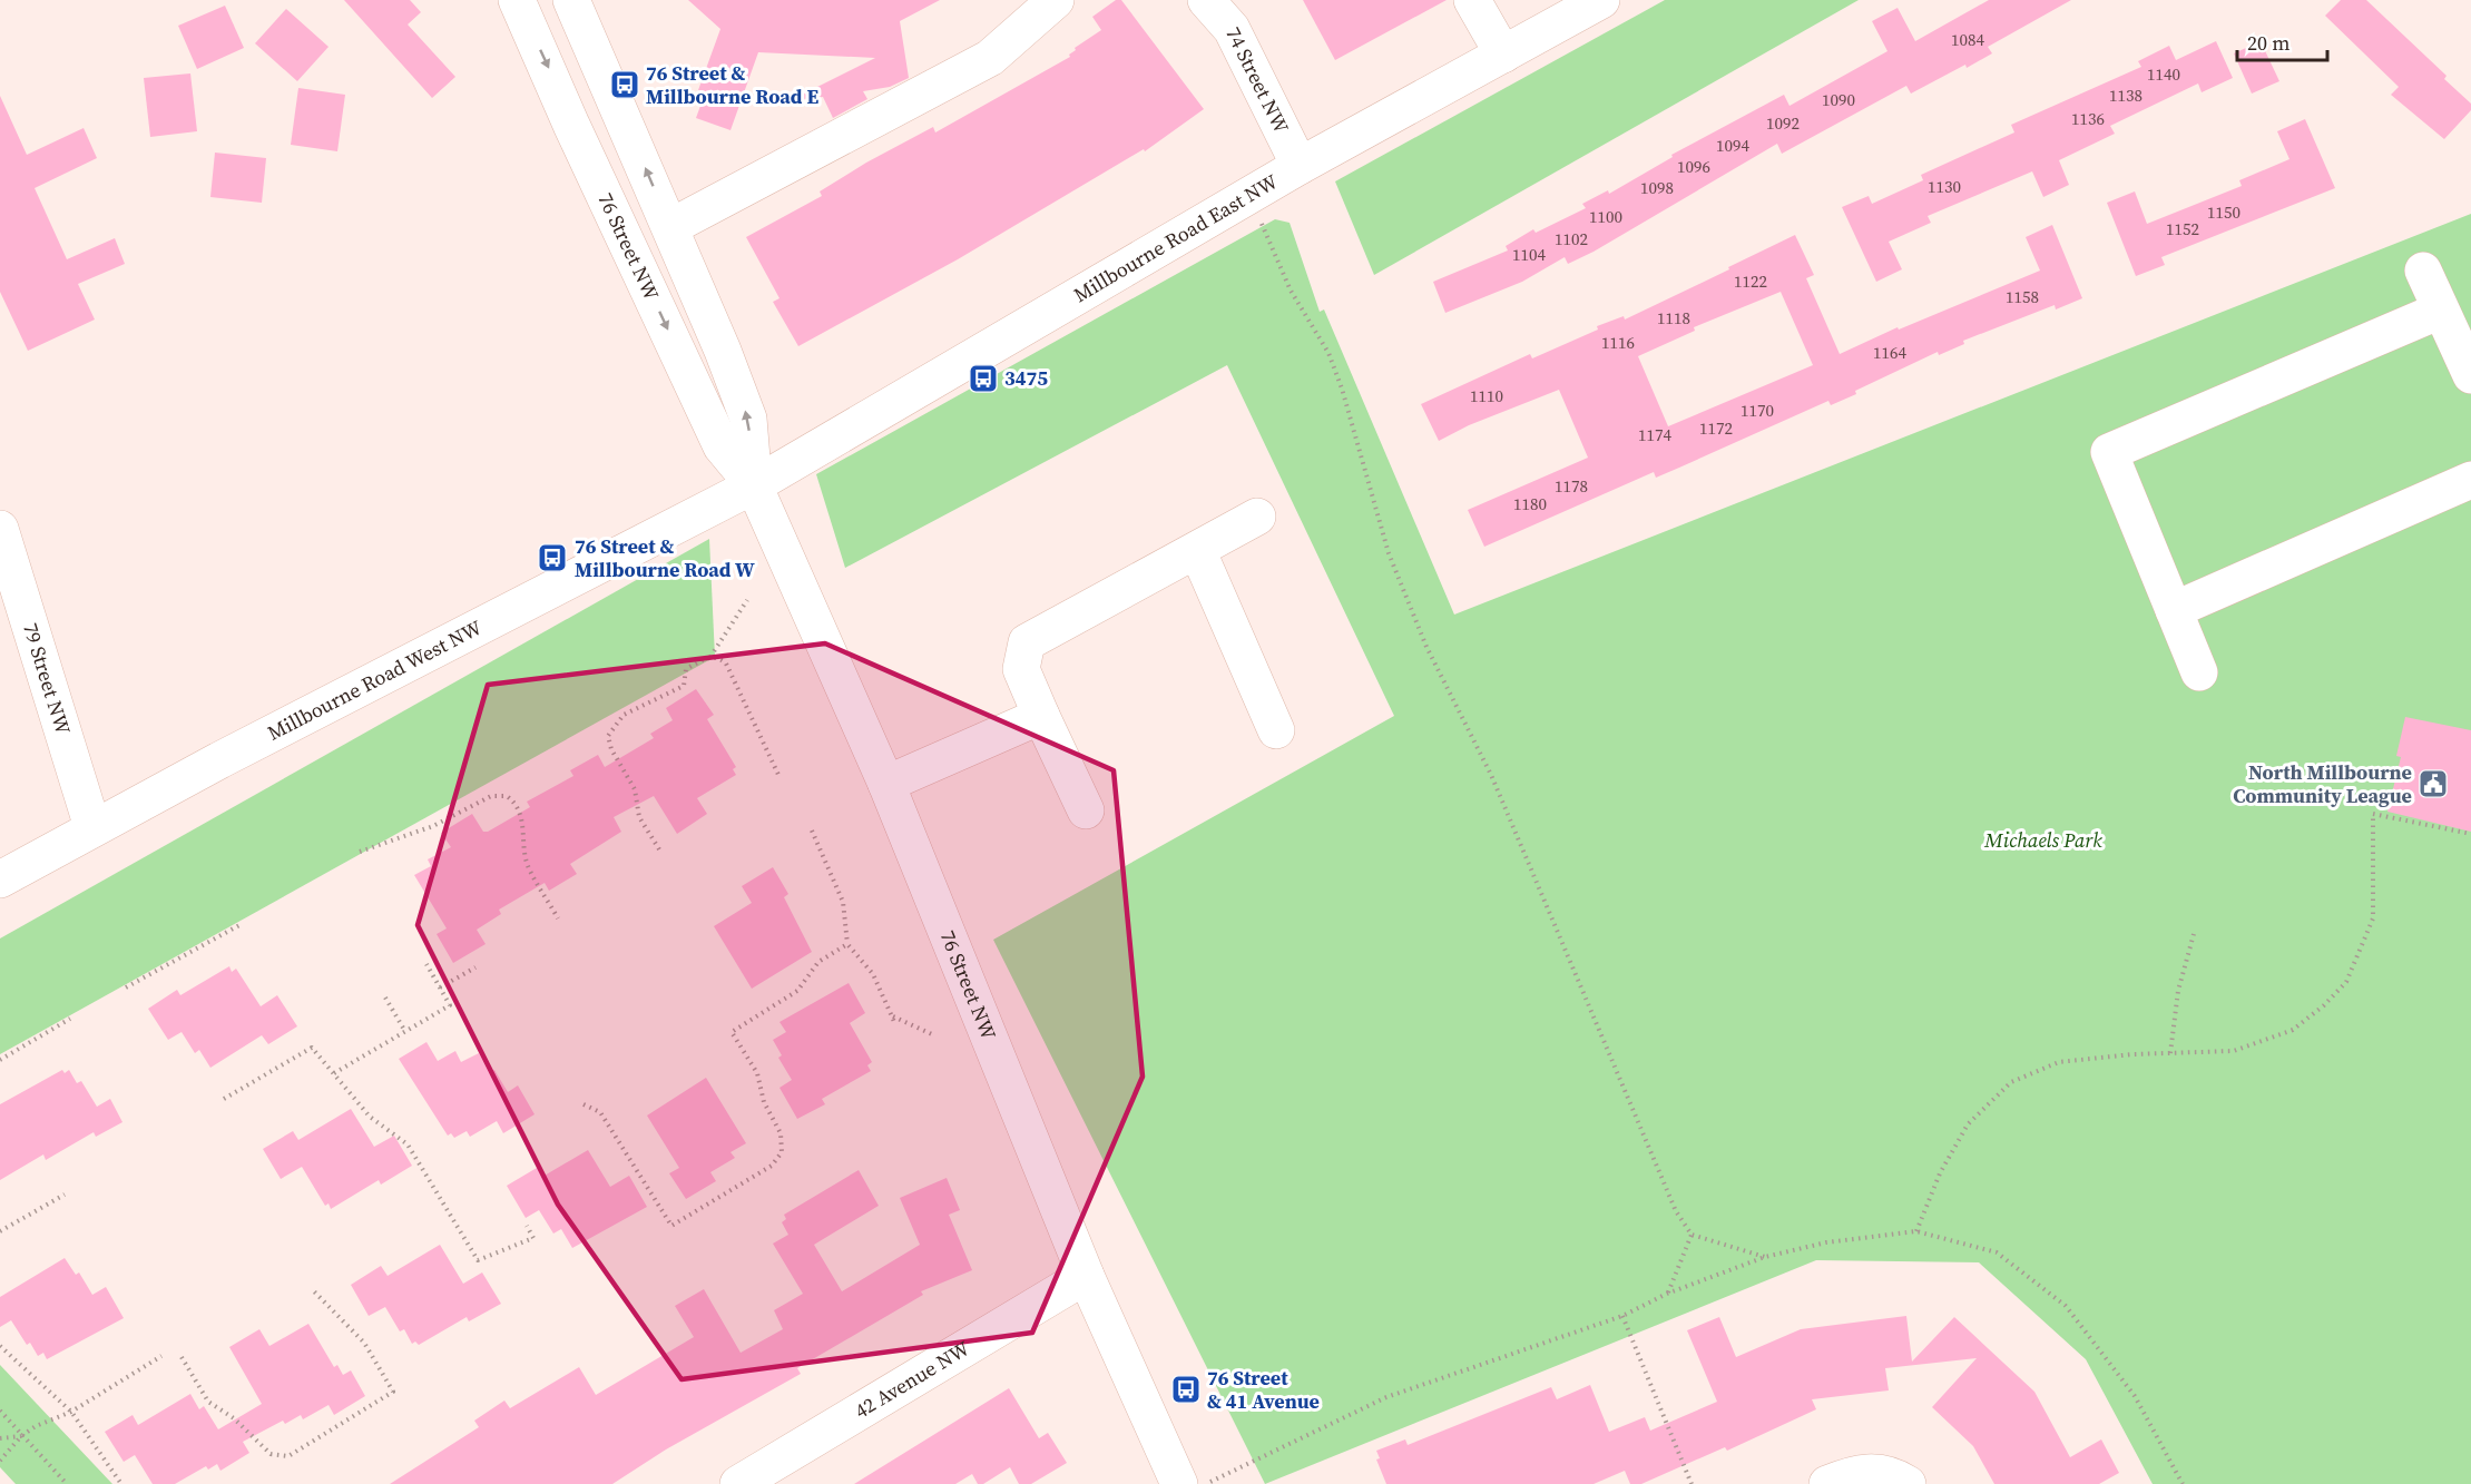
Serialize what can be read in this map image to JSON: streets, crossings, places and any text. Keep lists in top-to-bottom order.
{
  "streets": {
    "street": [
      "74 Street NW",
      "Millbourne Road East NW",
      "76 Street NW",
      "79 Street NW",
      "Millbourne Road West NW",
      "42 Avenue NW"
    ]
  },
  "crossings": [
    ["74 Street NW", "Millbourne Road East NW"],
    ["Millbourne Road East NW", "76 Street NW"],
    ["Millbourne Road East NW", "Millbourne Road West NW"],
    ["76 Street NW", "Millbourne Road West NW"],
    ["76 Street NW", "42 Avenue NW"],
    ["79 Street NW", "Millbourne Road West NW"]
  ],
  "parks": ["Michaels Park"],
  "places": {
    "bus stop": [
      "76 Street & Millbourne Road E",
      "3475",
      "76 Street & Millbourne Road W",
      "76 Street & 41 Avenue"
    ],
    "public building": ["North Millbourne Community League"]
  },
  "house_numbers": [
    "1084",
    "1140",
    "1138",
    "1090",
    "1136",
    "1092",
    "1094",
    "1096",
    "1130",
    "1098",
    "1150",
    "1100",
    "1152",
    "1102",
    "1104",
    "1122",
    "1158",
    "1118",
    "1116",
    "1164",
    "1110",
    "1170",
    "1172",
    "1174",
    "1178",
    "1180"
  ],
  "scale_bar": "20 m"
}
